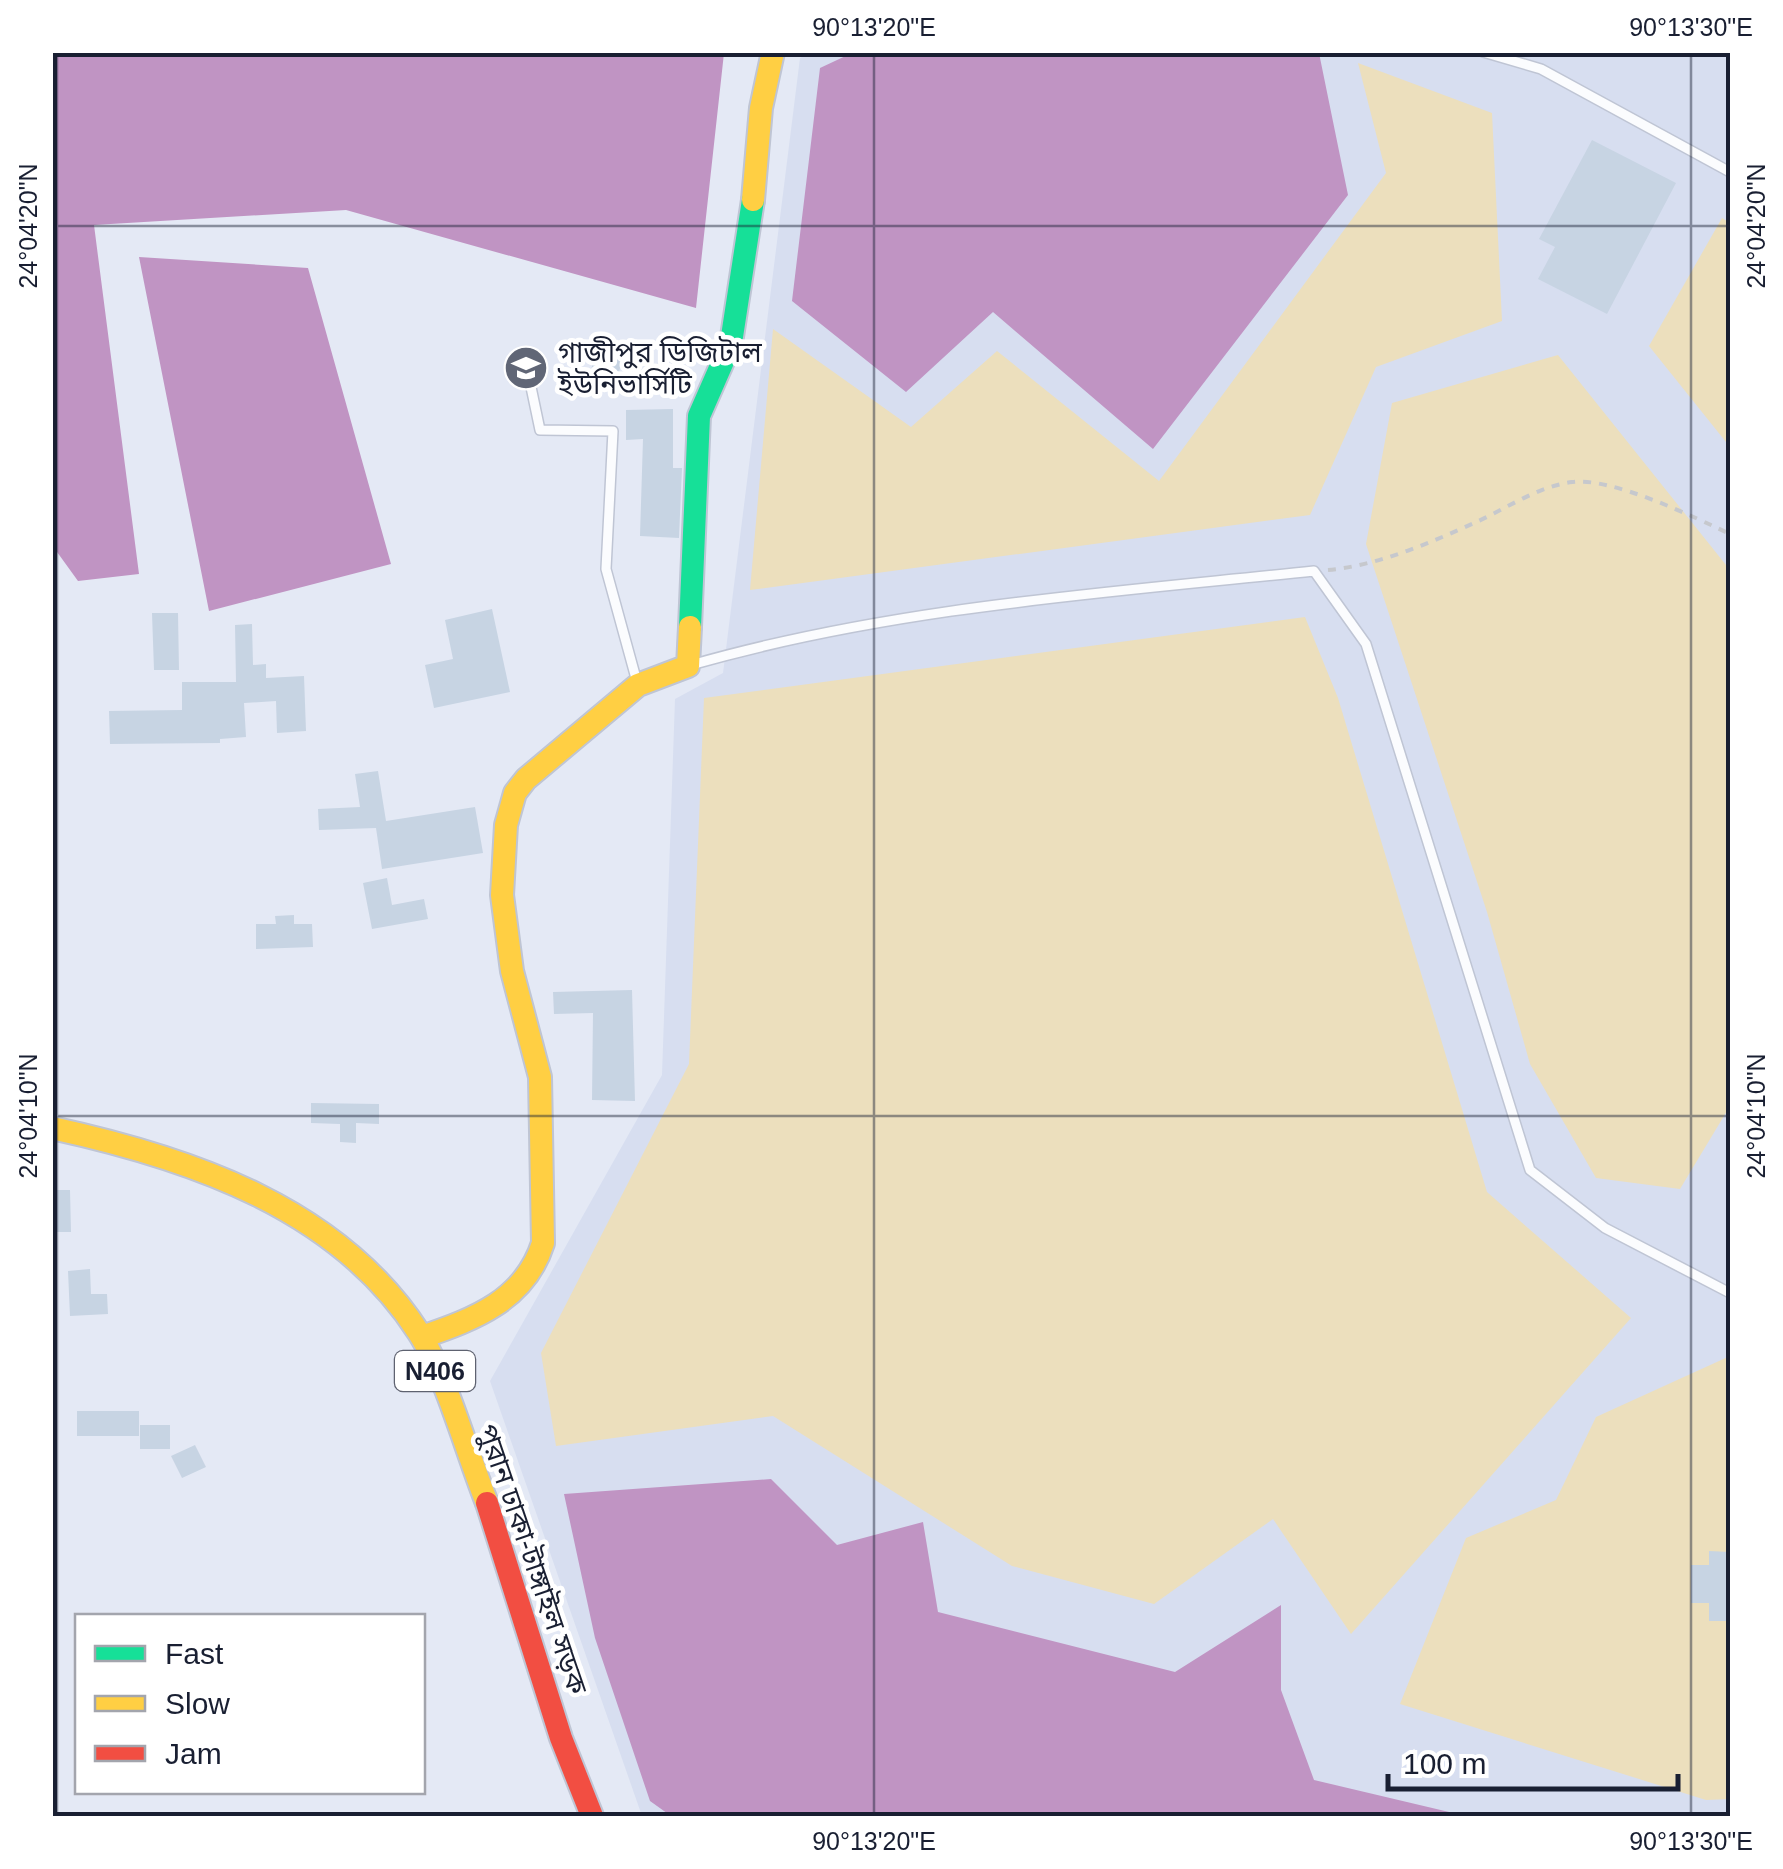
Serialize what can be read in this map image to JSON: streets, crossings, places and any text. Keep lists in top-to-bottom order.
{
  "streets": {
    "main road": ["N406", "পুরান ঢাকা-টাঙ্গাইল সড়ক"]
  },
  "places": {
    "school or university": ["গাজীপুর ডিজিটাল ইউনিভার্সিটি"]
  },
  "legend": ["Fast", "Slow", "Jam"],
  "scale_bar": "100 m",
  "coordinates": [
    "90°13'20\"E",
    "90°13'30\"E",
    "24°04'20\"N",
    "24°04'10\"N"
  ]
}
